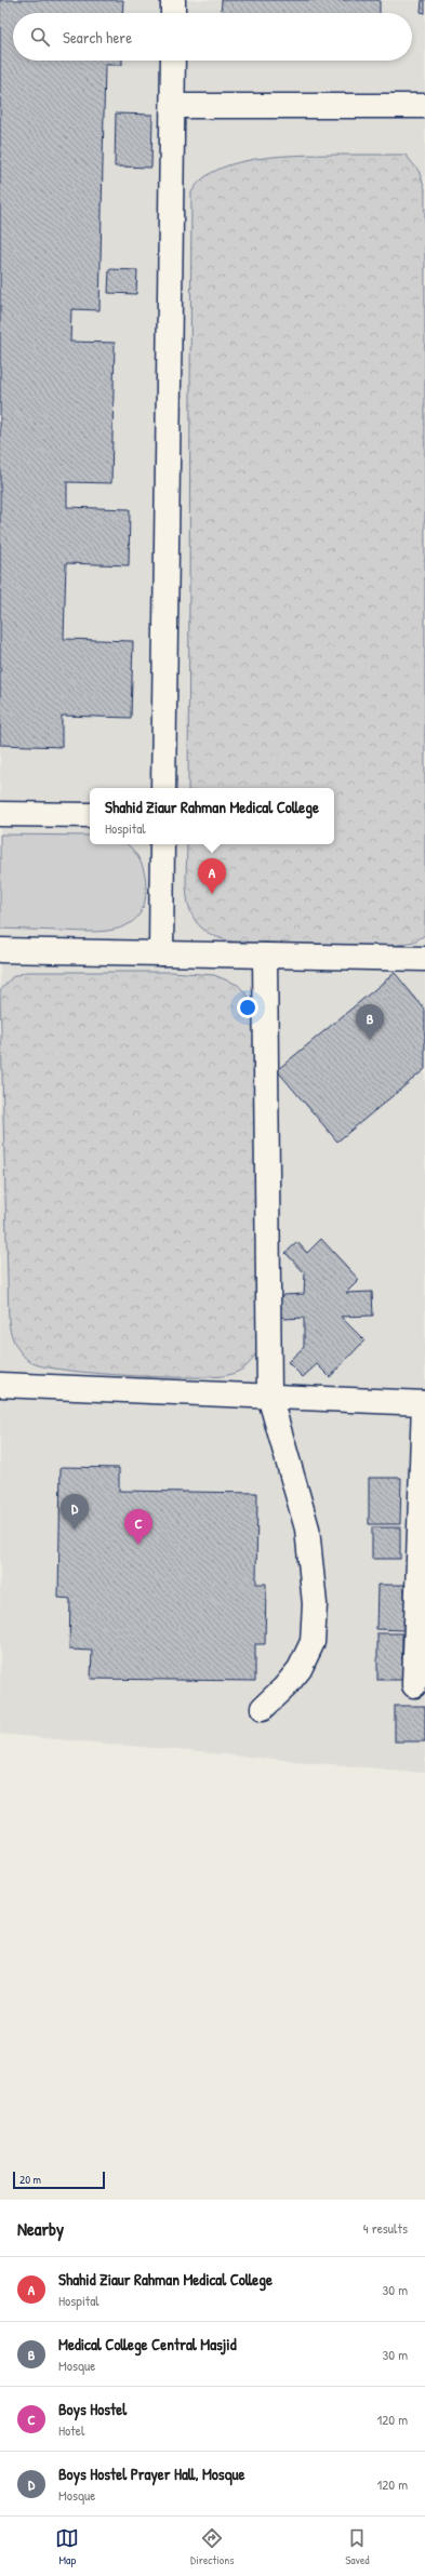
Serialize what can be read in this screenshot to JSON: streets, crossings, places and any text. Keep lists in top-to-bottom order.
{
  "scale_bar": "20 m",
  "page": {
    "search": "Search here",
    "popup": ["Shahid Ziaur Rahman Medical College", "Hospital"],
    "pins": [
      "A",
      "B",
      "D",
      "C"
    ],
    "scale": "20 m",
    "heading": ["Nearby", "4 results"],
    "list": [
      {
        "mark": "A",
        "name": "Shahid Ziaur Rahman Medical College",
        "note": "Hospital",
        "value": "30 m"
      },
      {
        "mark": "B",
        "name": "Medical College Central Masjid",
        "note": "Mosque",
        "value": "30 m"
      },
      {
        "mark": "C",
        "name": "Boys Hostel",
        "note": "Hotel",
        "value": "120 m"
      },
      {
        "mark": "D",
        "name": "Boys Hostel Prayer Hall, Mosque",
        "note": "Mosque",
        "value": "120 m"
      }
    ],
    "nav": ["Map", "Directions", "Saved"]
  }
}
